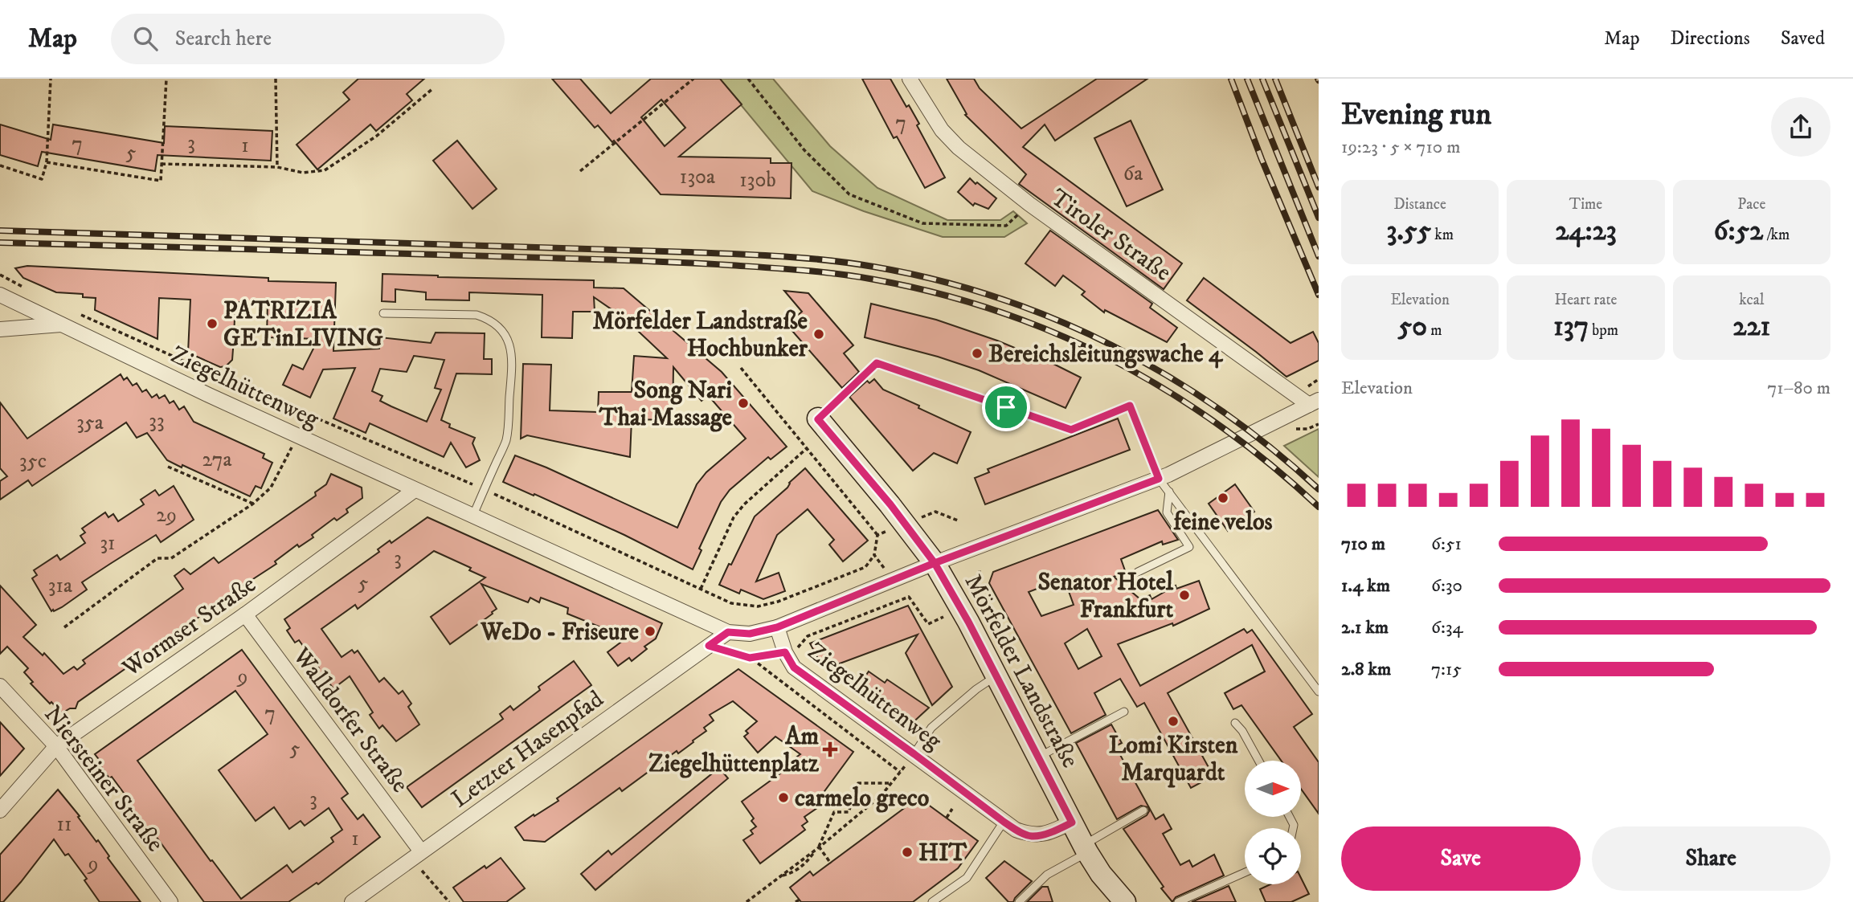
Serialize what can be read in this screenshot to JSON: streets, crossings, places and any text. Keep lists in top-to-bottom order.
{
  "streets": {
    "main road": ["Mörfelder Landstraße"],
    "street": [
      "Tiroler Straße",
      "Ziegelhüttenweg",
      "Wormser Straße",
      "Walldorfer Straße",
      "Letzter Hasenpfad",
      "Niersteiner Straße"
    ]
  },
  "crossings": [
    ["Ziegelhüttenweg", "Wormser Straße"],
    ["Ziegelhüttenweg", "Mörfelder Landstraße"],
    ["Ziegelhüttenweg", "Letzter Hasenpfad"],
    ["Wormser Straße", "Walldorfer Straße"],
    ["Wormser Straße", "Niersteiner Straße"],
    ["Walldorfer Straße", "Letzter Hasenpfad"]
  ],
  "places": {
    "other": [
      "PATRIZIA GETinLIVING",
      "Mörfelder Landstraße Hochbunker",
      "Bereichsleitungswache 4",
      "Song Nari Thai Massage",
      "feine velos",
      "Senator Hotel Frankfurt",
      "WeDo - Friseure",
      "Lomi Kirsten Marquardt",
      "carmelo greco",
      "HIT"
    ],
    "health": ["Am Ziegelhüttenplatz"]
  },
  "house_numbers": [
    "7",
    "3",
    "7",
    "1",
    "5",
    "6a",
    "130a",
    "130b",
    "33",
    "35a",
    "27a",
    "35c",
    "29",
    "31",
    "3",
    "5",
    "31a",
    "9",
    "7",
    "5",
    "3",
    "11",
    "1",
    "9"
  ],
  "north": "right",
  "page": {
    "header": "Map",
    "search": "Search here",
    "nav": ["Map", "Directions", "Saved"],
    "heading": ["Evening run", "19:23 · 5 × 710 m"],
    "stats": [
      ["Distance", "3.55 km"],
      ["Time", "24:23"],
      ["Pace", "6:52 /km"],
      ["Elevation", "50 m"],
      ["Heart rate", "137 bpm"],
      ["kcal", "221"]
    ],
    "chart": ["Elevation", "71–80 m"],
    "list": [
      {
        "name": "710 m",
        "note": "6:51"
      },
      {
        "name": "1.4 km",
        "note": "6:30"
      },
      {
        "name": "2.1 km",
        "note": "6:34"
      },
      {
        "name": "2.8 km",
        "note": "7:15"
      }
    ],
    "buttons": ["Save", "Share"]
  }
}
